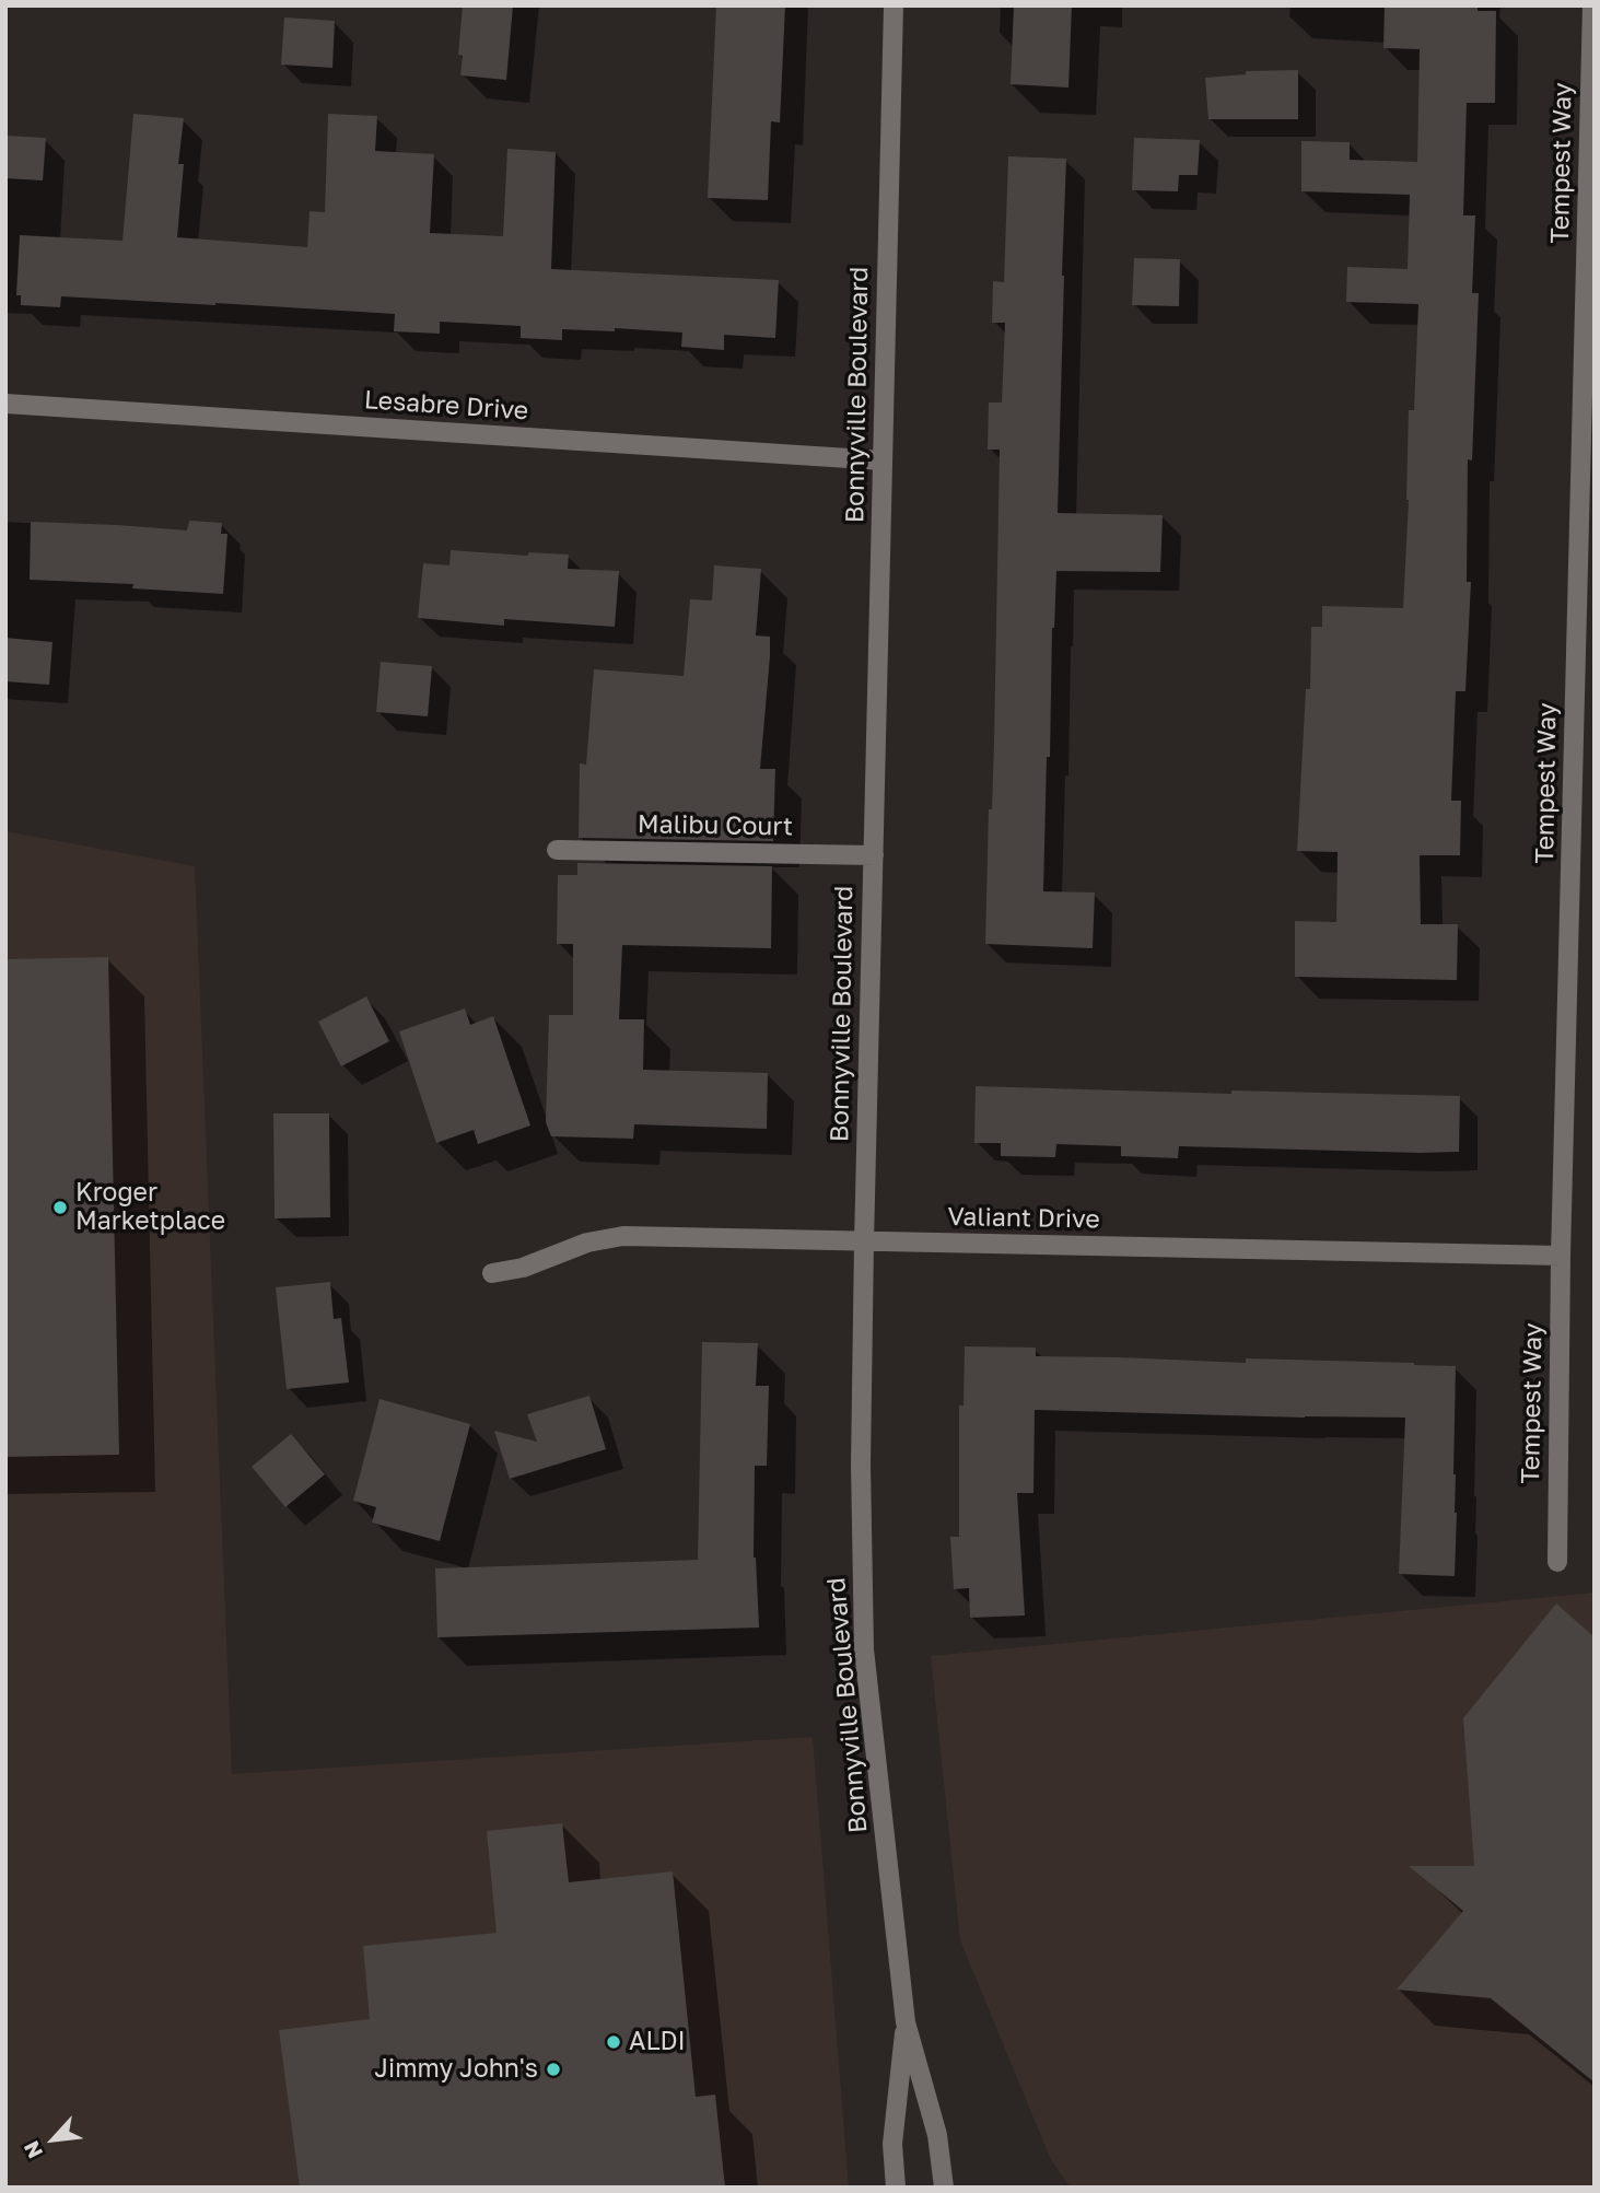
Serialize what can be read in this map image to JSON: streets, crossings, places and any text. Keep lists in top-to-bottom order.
{
  "streets": {
    "street": [
      "Tempest Way",
      "Bonnyville Boulevard",
      "Lesabre Drive",
      "Malibu Court",
      "Valiant Drive"
    ]
  },
  "crossings": [
    ["Tempest Way", "Valiant Drive"],
    ["Bonnyville Boulevard", "Lesabre Drive"],
    ["Bonnyville Boulevard", "Malibu Court"],
    ["Bonnyville Boulevard", "Valiant Drive"]
  ],
  "places": ["Kroger Marketplace", "ALDI", "Jimmy John's"],
  "north": "bottom left"
}
